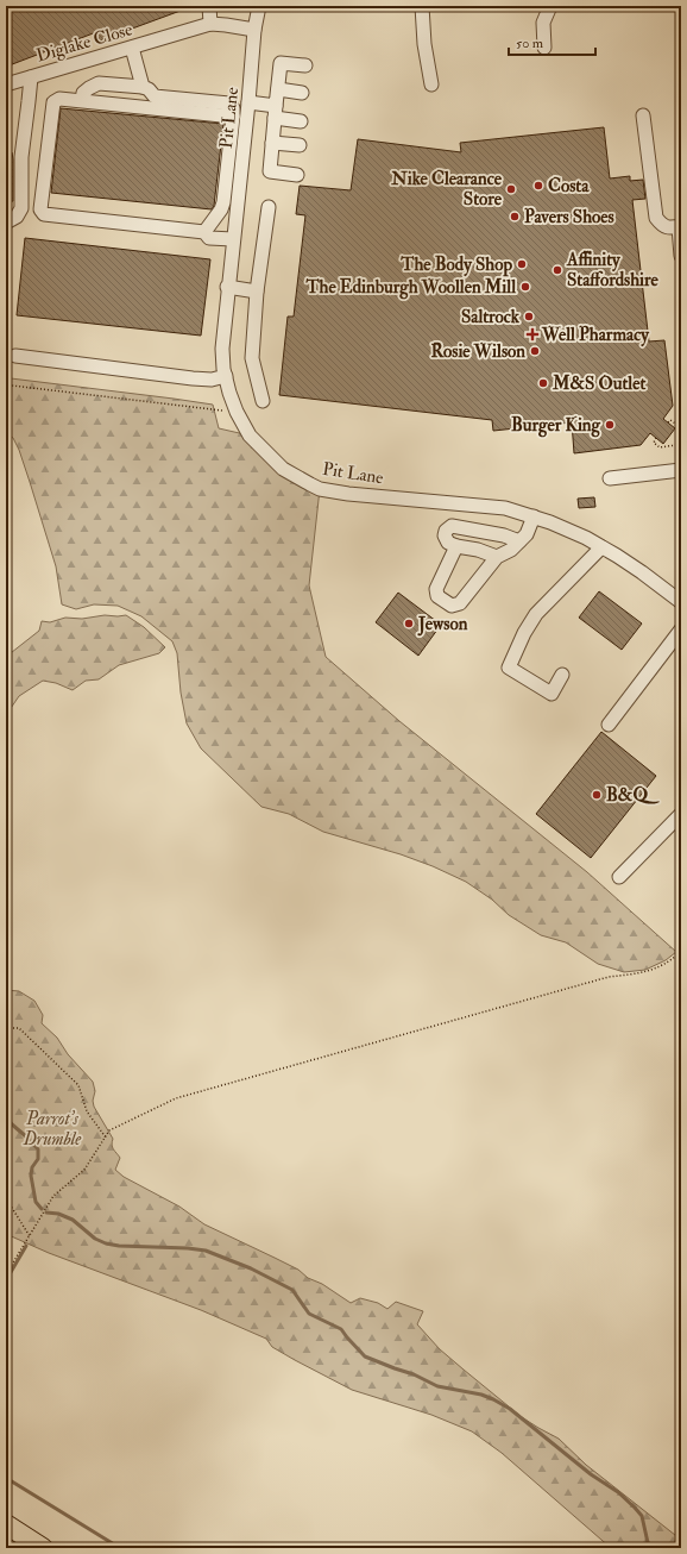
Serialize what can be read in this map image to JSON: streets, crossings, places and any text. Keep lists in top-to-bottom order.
{
  "streets": {
    "street": ["Diglake Close", "Pit Lane"]
  },
  "crossings": [
    ["Diglake Close", "Pit Lane"]
  ],
  "parks": ["Parrot's Drumble"],
  "places": {
    "other": [
      "Costa",
      "Nike Clearance Store",
      "Pavers Shoes",
      "The Body Shop",
      "Affinity Staffordshire",
      "The Edinburgh Woollen Mill",
      "Saltrock",
      "Rosie Wilson",
      "M&S Outlet",
      "Burger King",
      "Jewson",
      "B&Q"
    ],
    "health": ["Well Pharmacy"]
  },
  "scale_bar": "50 m"
}
